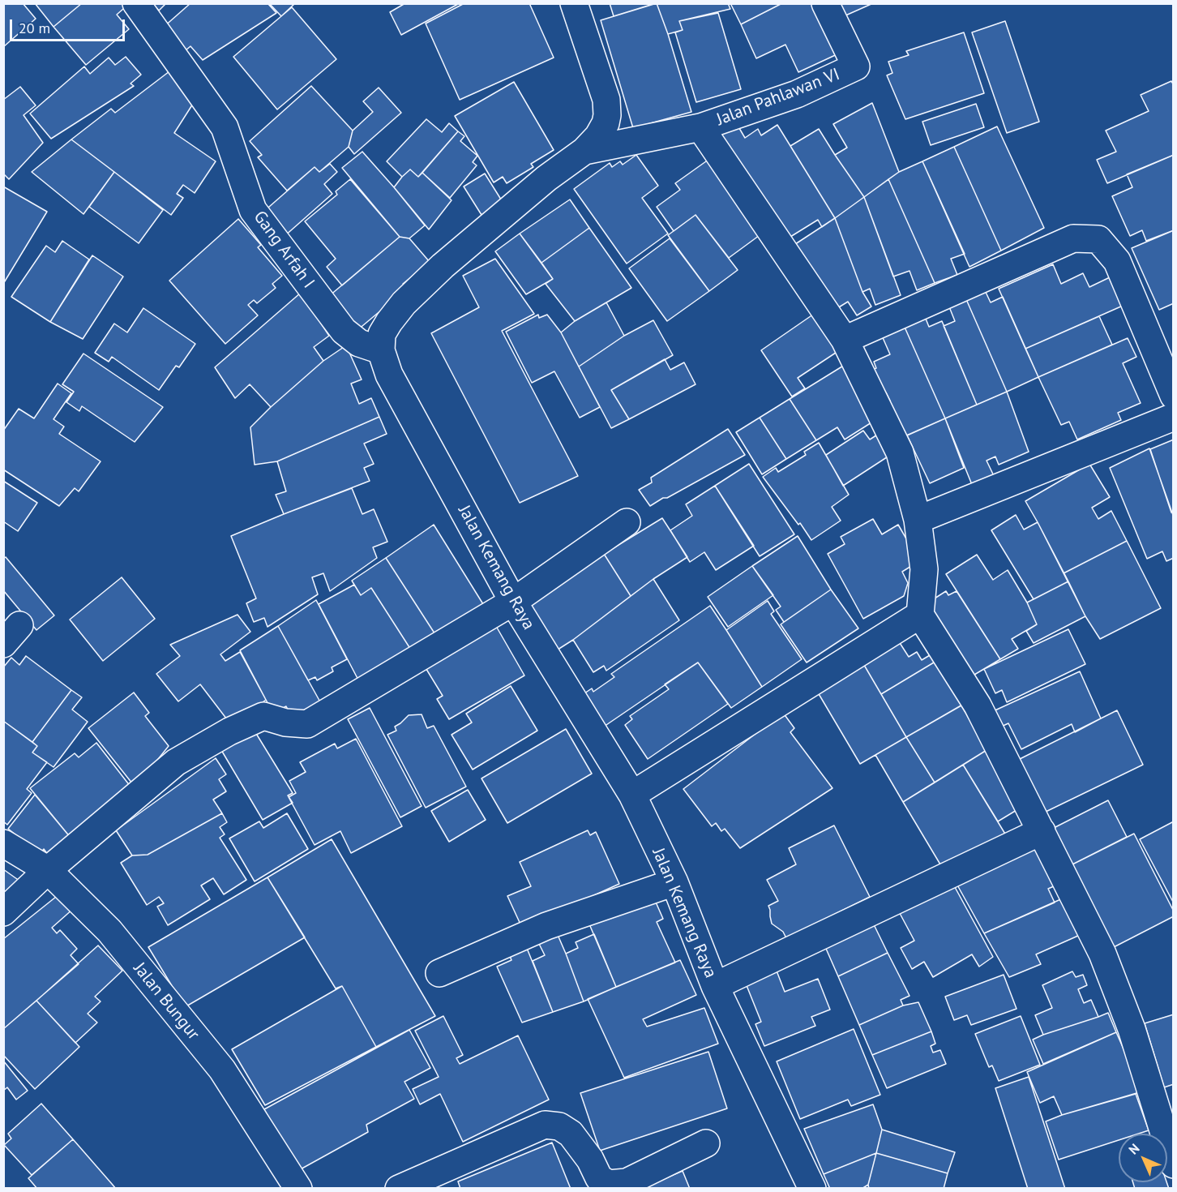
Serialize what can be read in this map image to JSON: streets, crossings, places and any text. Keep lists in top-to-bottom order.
{
  "streets": {
    "street": [
      "Jalan Pahlawan VI",
      "Gang Arfah I",
      "Jalan Kemang Raya",
      "Jalan Bungur"
    ]
  },
  "crossings": [
    ["Gang Arfah I", "Jalan Kemang Raya"]
  ],
  "scale_bar": "20 m",
  "north": "top left"
}
